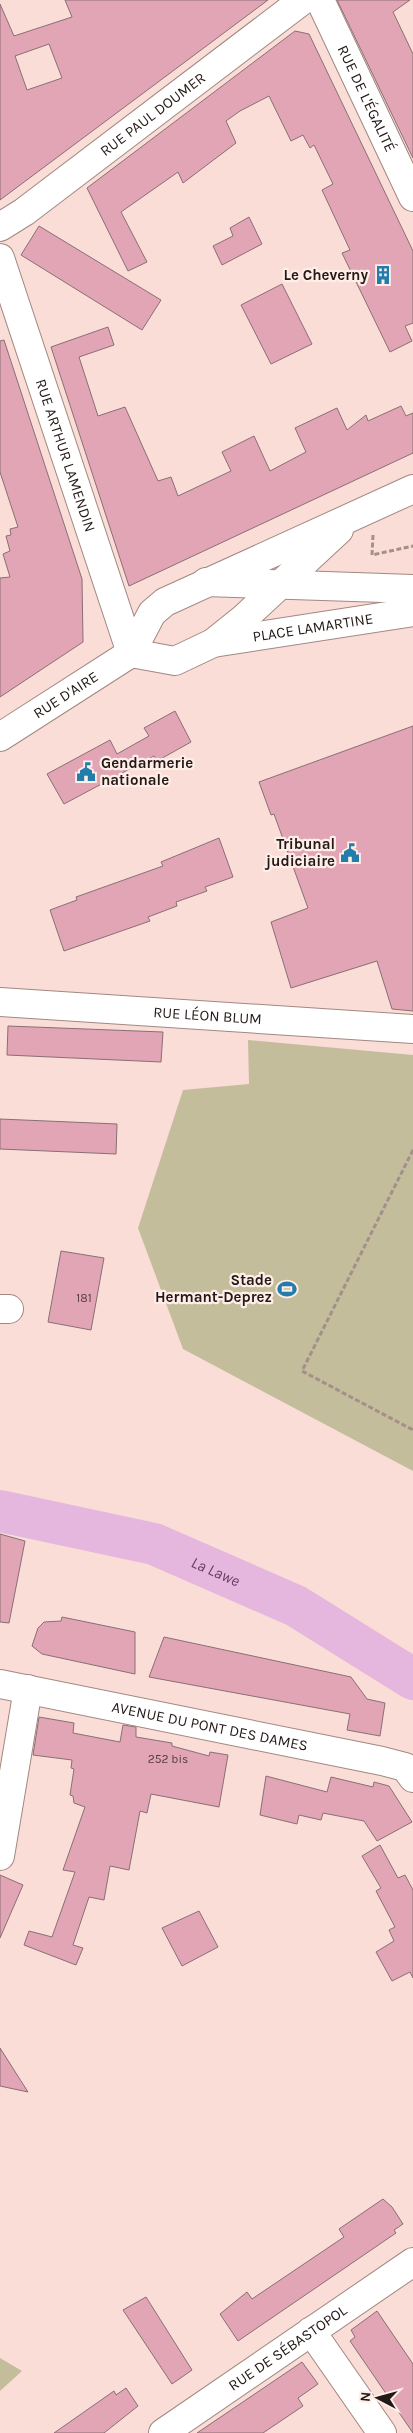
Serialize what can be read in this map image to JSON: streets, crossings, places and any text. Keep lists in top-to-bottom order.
{
  "streets": {
    "street": [
      "RUE DE L'ÉGALITÉ",
      "RUE PAUL DOUMER",
      "RUE ARTHUR LAMENDIN",
      "PLACE LAMARTINE",
      "RUE D'AIRE",
      "RUE LÉON BLUM",
      "AVENUE DU PONT DES DAMES",
      "RUE DE SÉBASTOPOL"
    ]
  },
  "crossings": [
    ["RUE ARTHUR LAMENDIN", "PLACE LAMARTINE"],
    ["RUE ARTHUR LAMENDIN", "RUE D'AIRE"],
    ["PLACE LAMARTINE", "RUE D'AIRE"]
  ],
  "water": ["La Lawe"],
  "places": {
    "building": ["Le Cheverny"],
    "public building": ["Gendarmerie nationale", "Tribunal judiciaire"],
    "sports": ["Stade Hermant-Deprez"]
  },
  "house_numbers": ["181", "252 bis"],
  "north": "left"
}
